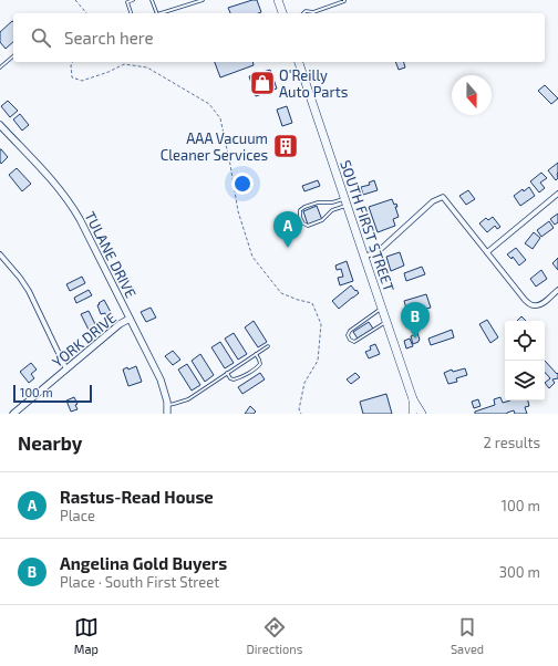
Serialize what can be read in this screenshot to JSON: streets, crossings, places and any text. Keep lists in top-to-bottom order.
{
  "streets": {
    "main road": ["SOUTH FIRST STREET"],
    "street": ["TULANE DRIVE", "YORK DRIVE"]
  },
  "crossings": [
    ["TULANE DRIVE", "YORK DRIVE"]
  ],
  "places": {
    "shop": ["O'Reilly Auto Parts"],
    "building": ["AAA Vacuum Cleaner Services"]
  },
  "scale_bar": "100 m",
  "north": "bottom",
  "page": {
    "search": "Search here",
    "pins": ["A", "B"],
    "scale": "100 m",
    "heading": ["Nearby", "2 results"],
    "list": [
      {
        "mark": "A",
        "name": "Rastus-Read House",
        "note": "Place",
        "value": "100 m"
      },
      {
        "mark": "B",
        "name": "Angelina Gold Buyers",
        "note": "Place · South First Street",
        "value": "300 m"
      }
    ],
    "nav": ["Map", "Directions", "Saved"]
  }
}
